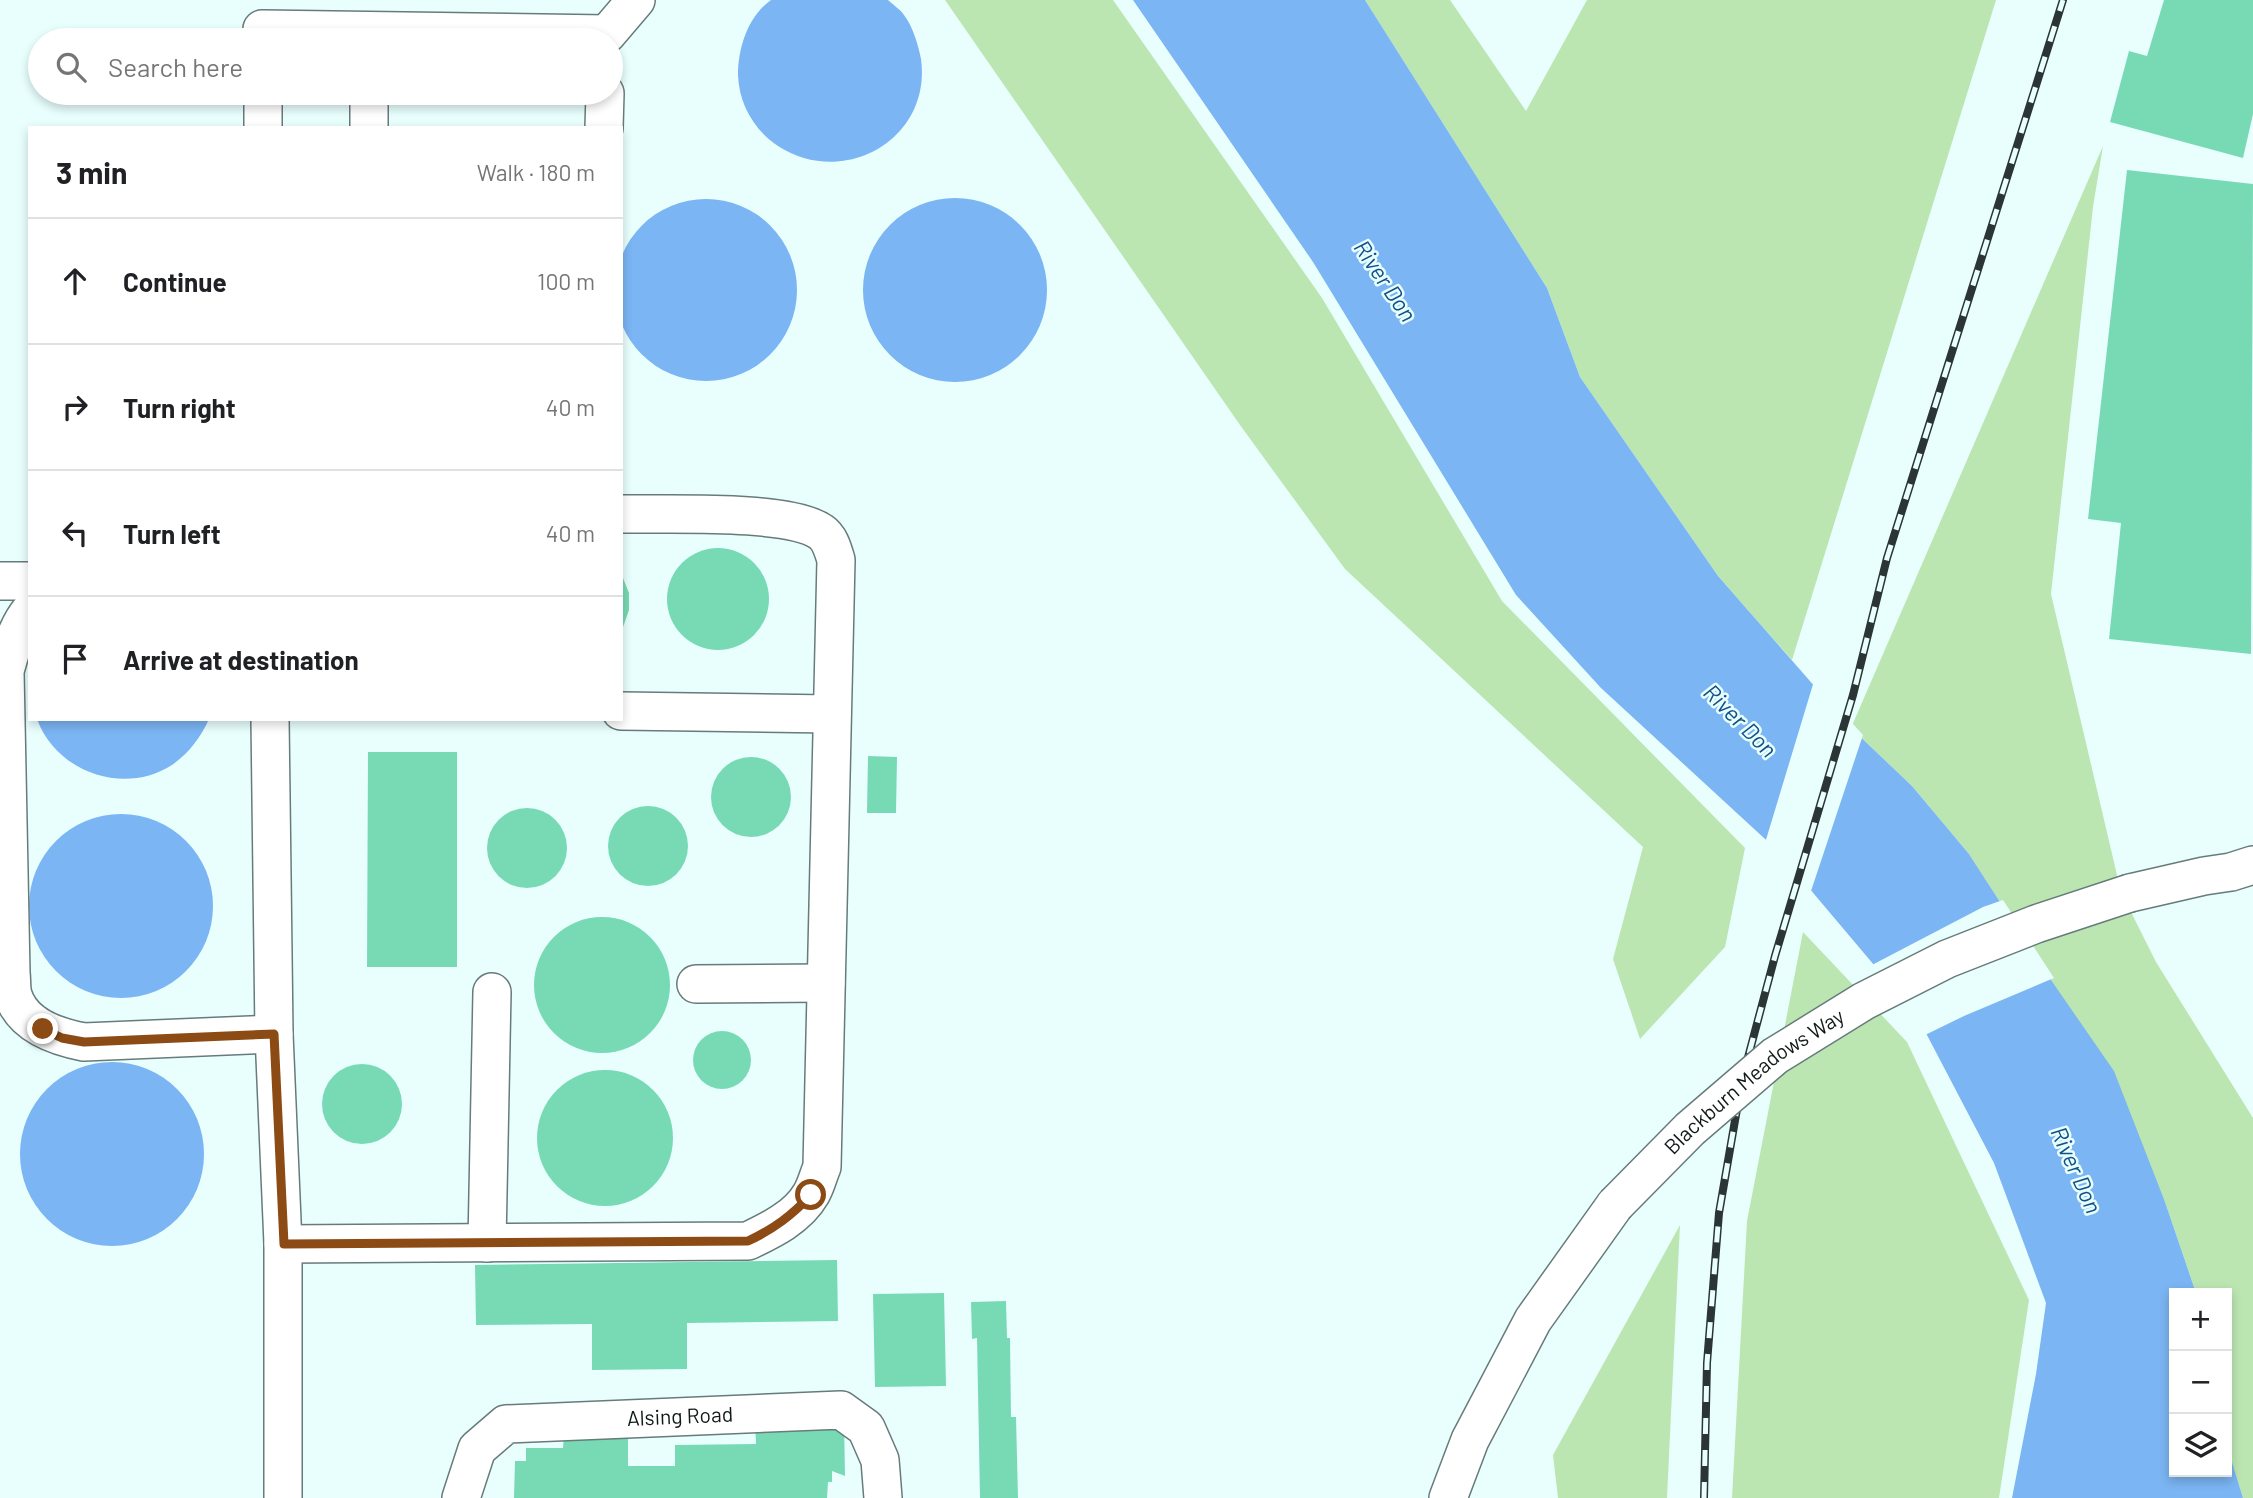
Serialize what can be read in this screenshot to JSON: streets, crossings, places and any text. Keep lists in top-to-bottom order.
{
  "streets": {
    "street": ["Blackburn Meadows Way", "Alsing Road"]
  },
  "water": ["River Don"],
  "page": {
    "search": "Search here",
    "heading": ["3 min", "Walk · 180 m"],
    "list": [
      ["Continue", "100 m"],
      ["Turn right", "40 m"],
      ["Turn left", "40 m"],
      "Arrive at destination"
    ],
    "map_buttons": ["+", "−"]
  }
}
